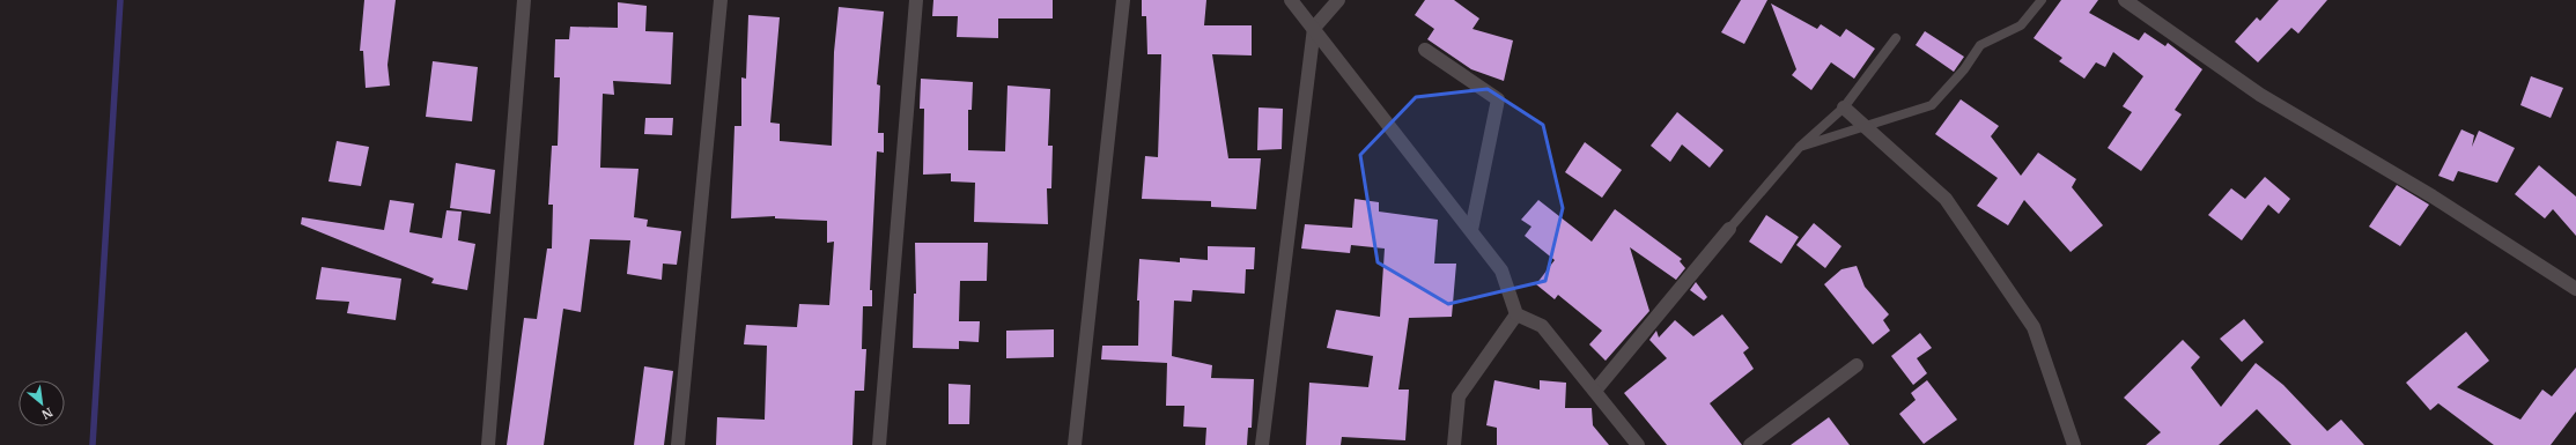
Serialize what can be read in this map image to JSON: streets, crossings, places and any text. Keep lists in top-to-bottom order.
{
  "north": "bottom right"
}
